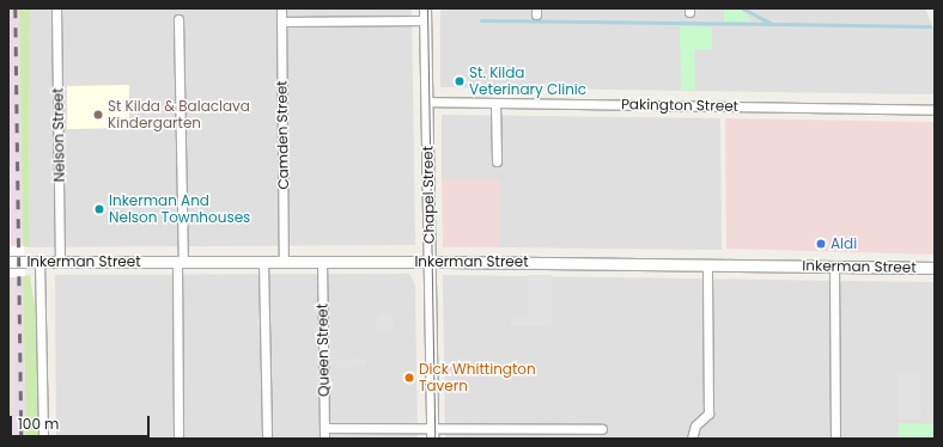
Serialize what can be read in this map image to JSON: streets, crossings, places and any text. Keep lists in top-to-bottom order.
{
  "streets": {
    "street": [
      "Pakington Street",
      "Nelson Street",
      "Camden Street",
      "Chapel Street",
      "Inkerman Street",
      "Queen Street"
    ]
  },
  "crossings": [
    ["Pakington Street", "Chapel Street"],
    ["Nelson Street", "Inkerman Street"],
    ["Camden Street", "Inkerman Street"],
    ["Chapel Street", "Inkerman Street"],
    ["Inkerman Street", "Queen Street"]
  ],
  "places": [
    "St. Kilda Veterinary Clinic",
    "St Kilda & Balaclava Kindergarten",
    "Inkerman And Nelson Townhouses",
    "Aldi",
    "Dick Whittington Tavern"
  ],
  "scale_bar": "100 m"
}
